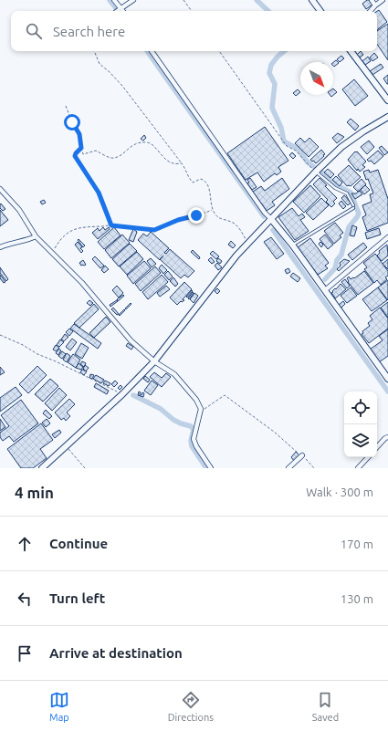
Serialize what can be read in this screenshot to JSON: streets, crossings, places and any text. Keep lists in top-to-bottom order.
{
  "north": "bottom right",
  "page": {
    "search": "Search here",
    "heading": ["4 min", "Walk · 300 m"],
    "list": [
      ["Continue", "170 m"],
      ["Turn left", "130 m"],
      "Arrive at destination"
    ],
    "nav": ["Map", "Directions", "Saved"]
  }
}
